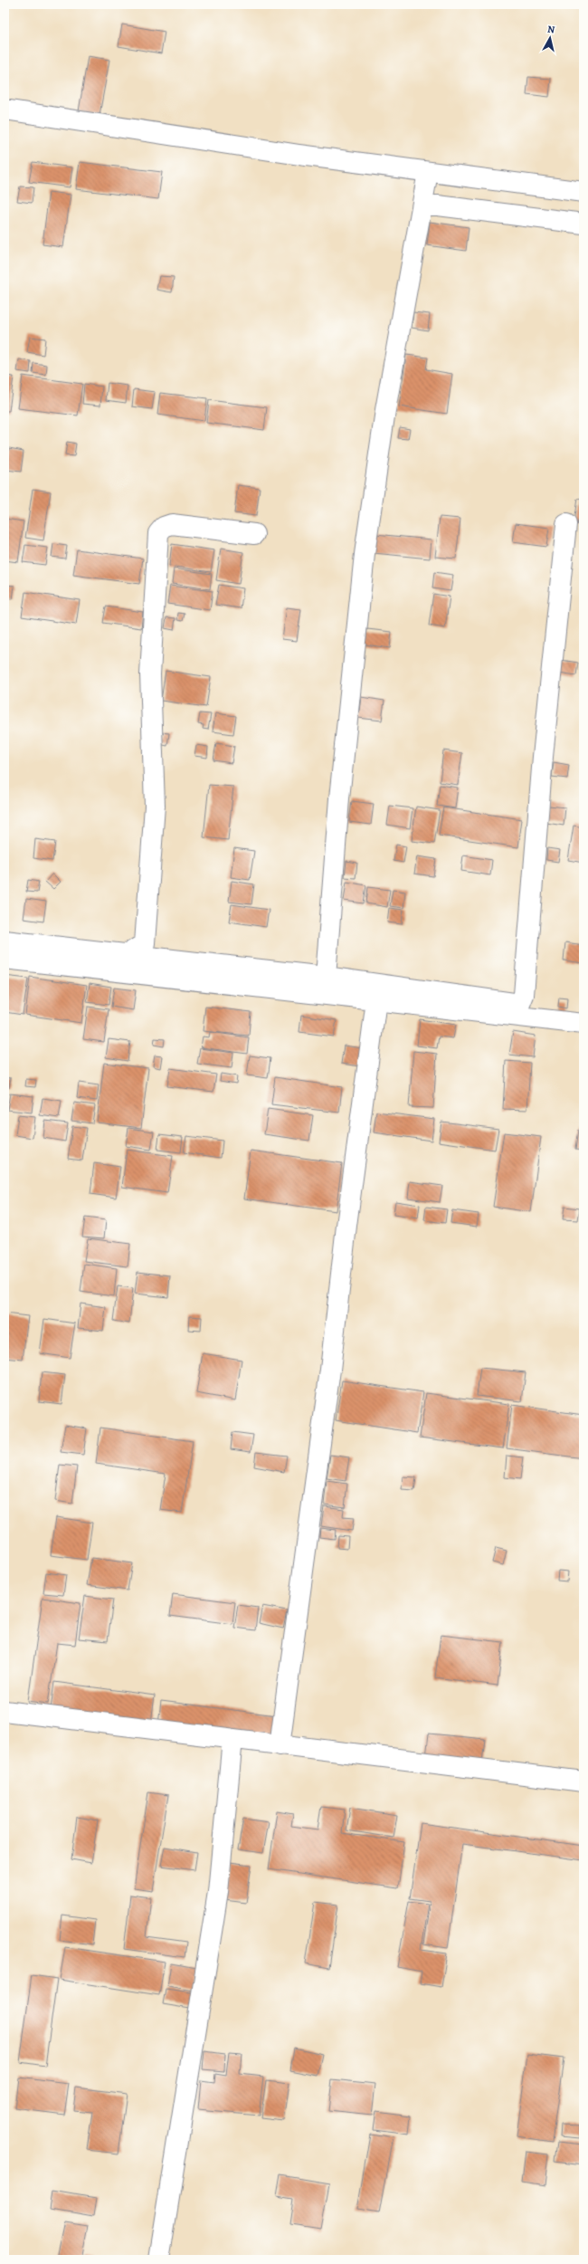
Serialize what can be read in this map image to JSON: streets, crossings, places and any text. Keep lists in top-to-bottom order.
{
  "north": "top"
}
